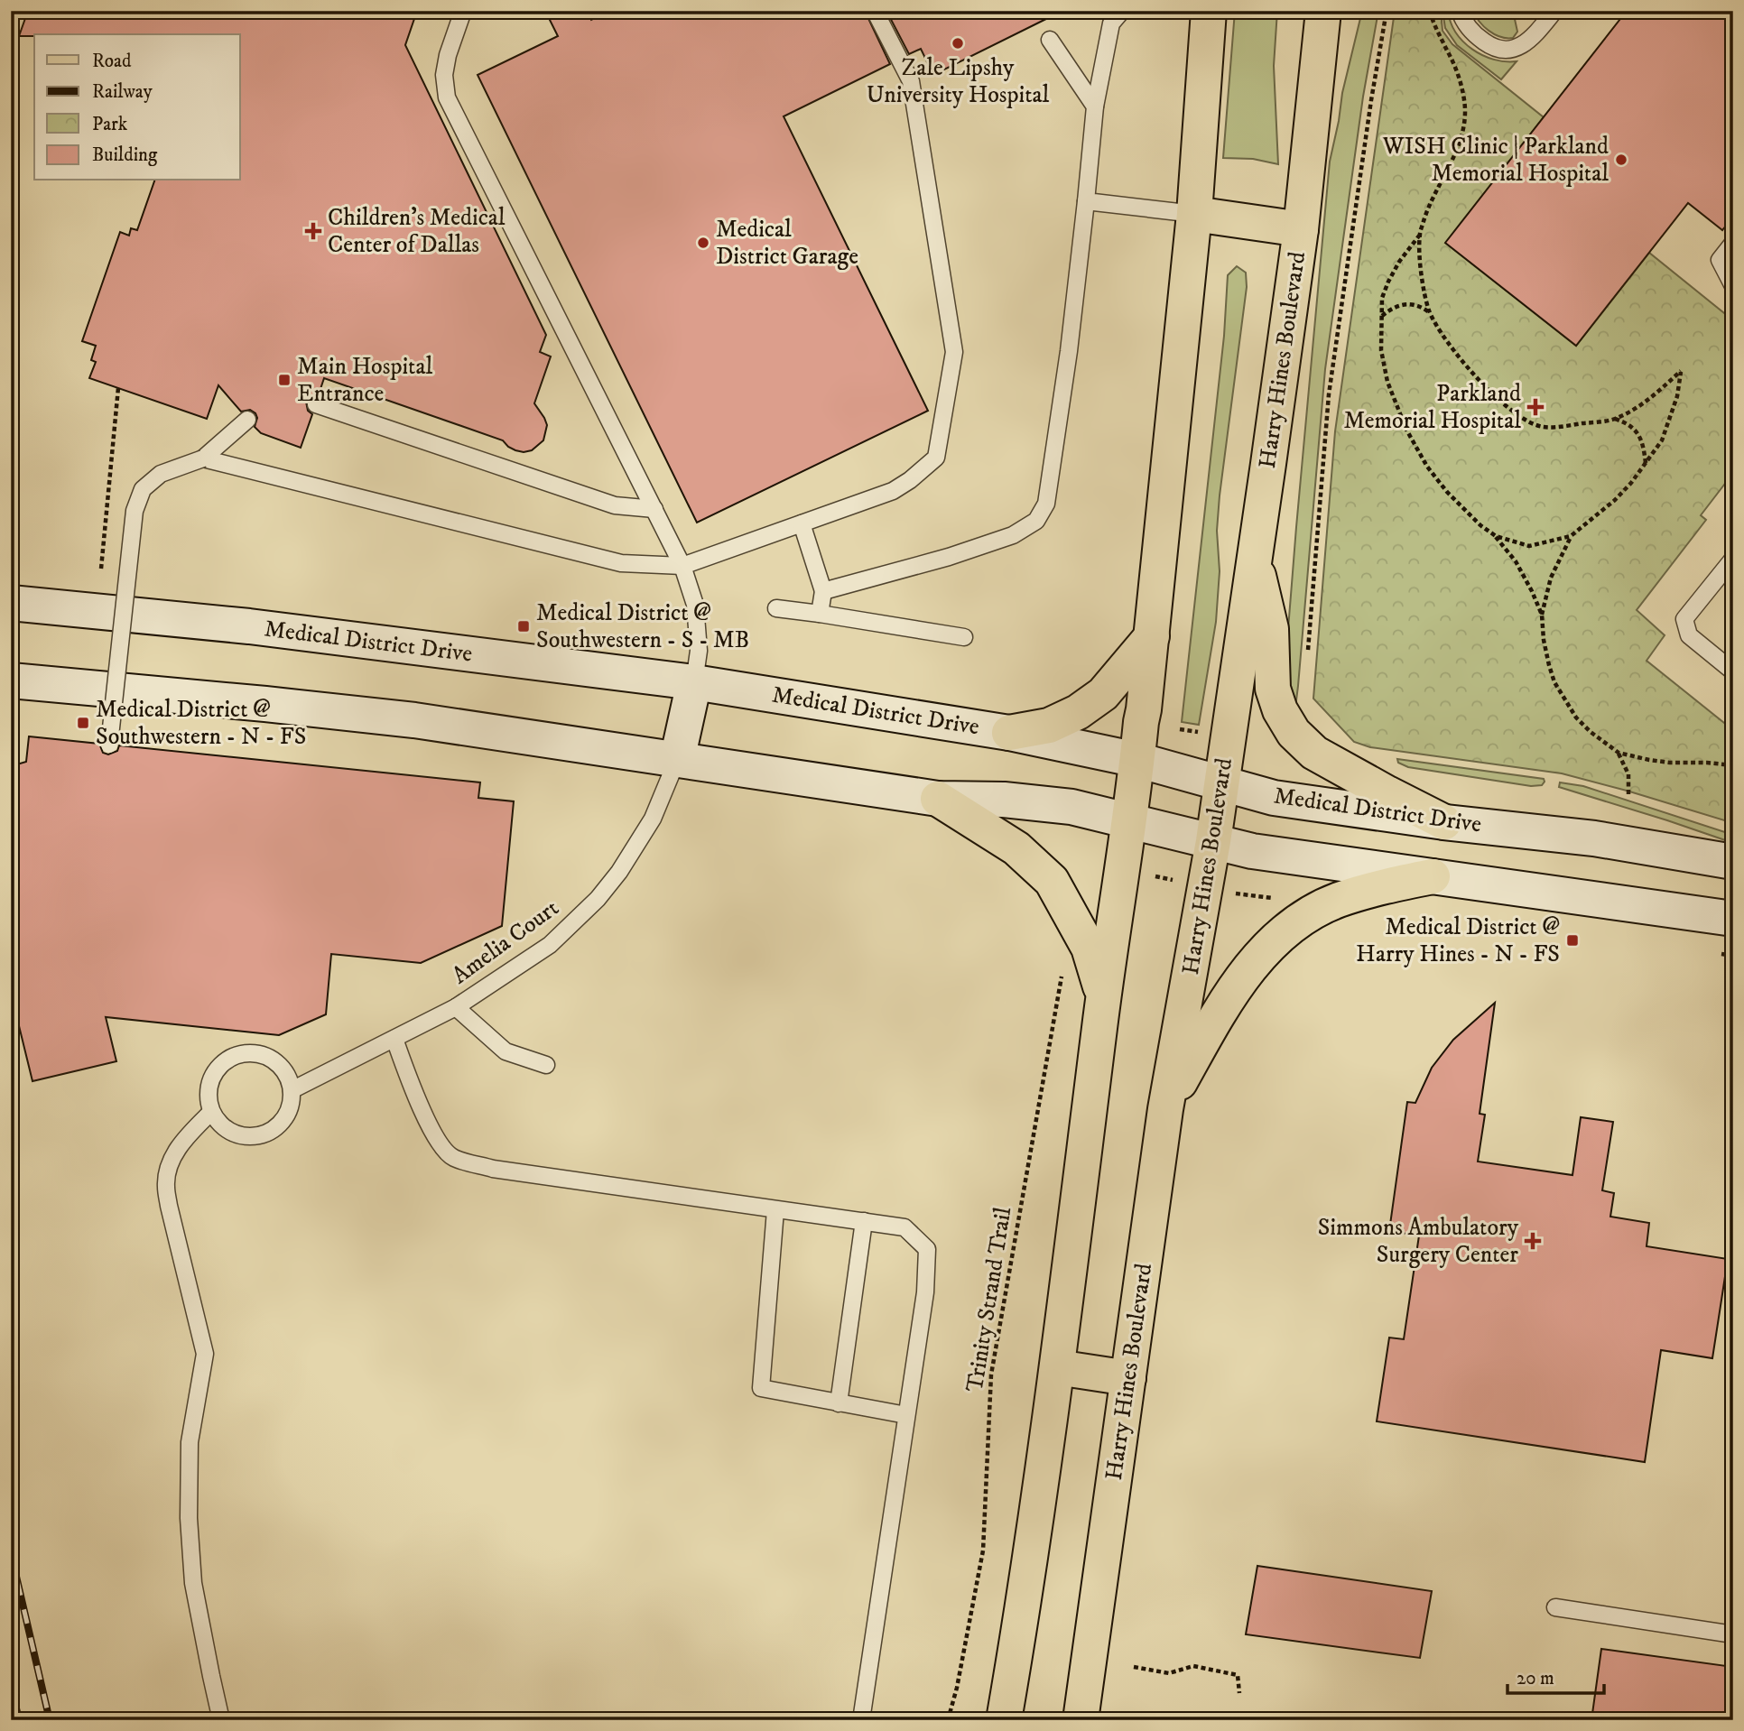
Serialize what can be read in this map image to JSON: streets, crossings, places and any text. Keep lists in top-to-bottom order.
{
  "streets": {
    "main road": ["Harry Hines Boulevard", "Medical District Drive"],
    "lane": ["Amelia Court"],
    "path": ["Trinity Strand Trail"]
  },
  "crossings": [
    ["Harry Hines Boulevard", "Medical District Drive"]
  ],
  "places": {
    "other": ["Zale Lipshy University Hospital", "WISH Clinic | Parkland Memorial Hospital", "Medical District Garage"],
    "health": ["Children's Medical Center of Dallas", "Parkland Memorial Hospital", "Simmons Ambulatory Surgery Center"],
    "transit": [
      "Main Hospital Entrance",
      "Medical District @ Southwestern - S - MB",
      "Medical District @ Southwestern - N - FS",
      "Medical District @ Harry Hines - N - FS"
    ]
  },
  "legend": [
    "Road",
    "Railway",
    "Park",
    "Building"
  ],
  "scale_bar": "20 m"
}
